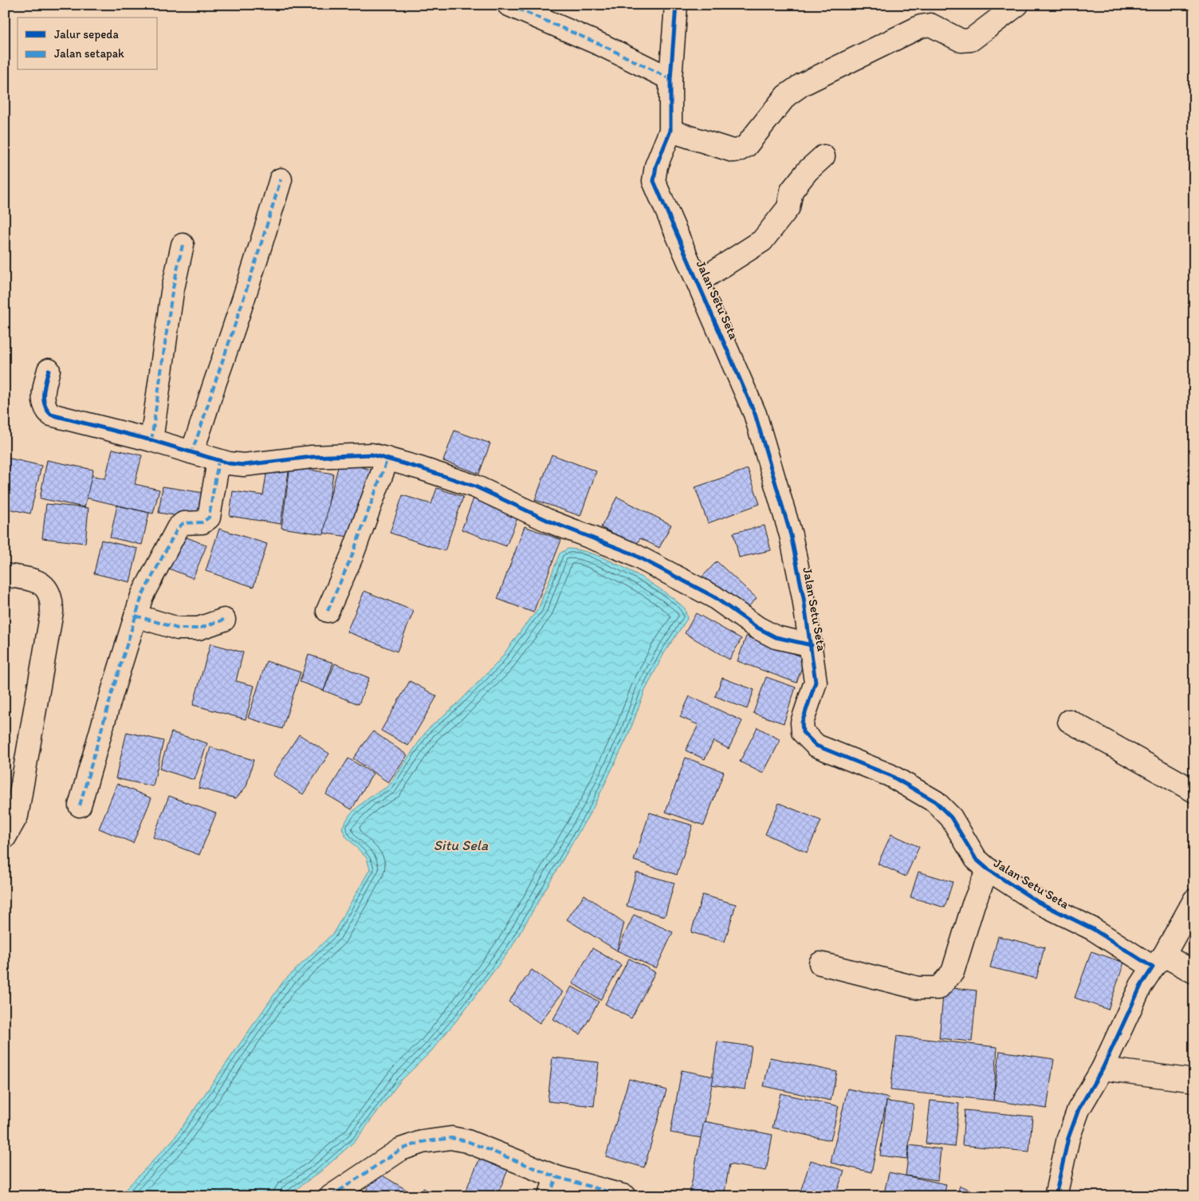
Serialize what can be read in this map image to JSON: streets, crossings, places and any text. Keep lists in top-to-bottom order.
{
  "streets": {
    "street": ["Jalan Setu Seta"]
  },
  "water": ["Situ Sela"],
  "legend": ["Jalur sepeda", "Jalan setapak"]
}
